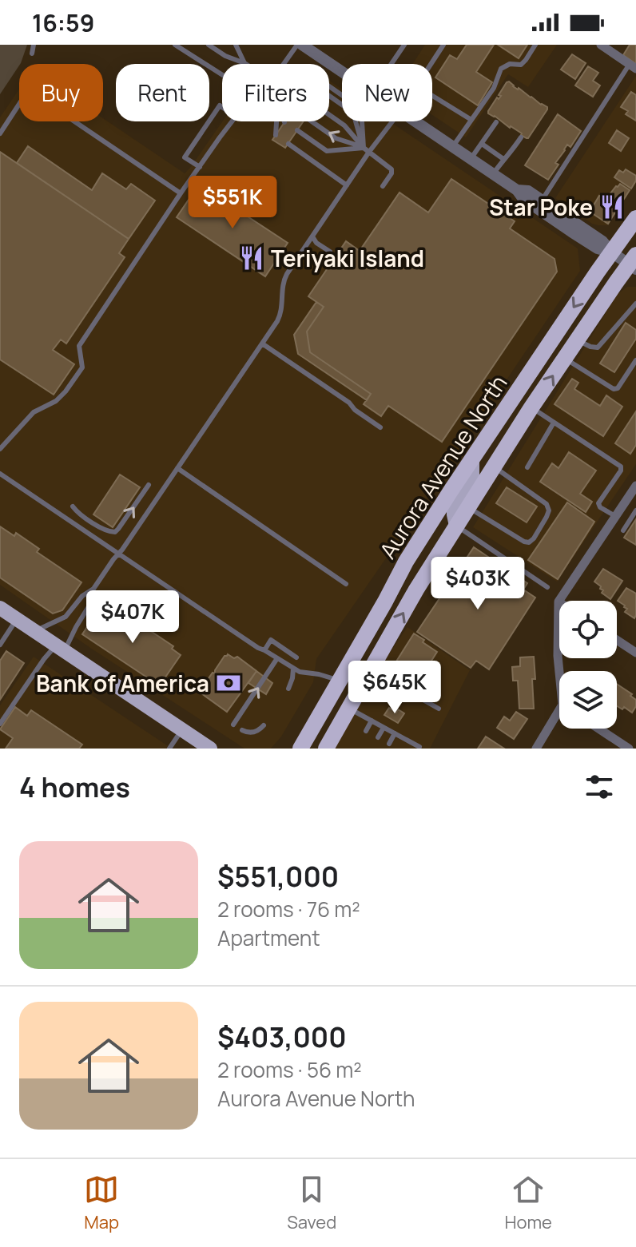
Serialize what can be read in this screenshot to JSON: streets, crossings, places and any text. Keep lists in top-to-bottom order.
{
  "streets": {
    "highway": ["Aurora Avenue North"]
  },
  "places": {
    "restaurant": ["Star Poke", "Teriyaki Island"],
    "bank": ["Bank of America"]
  },
  "page": {
    "status": "16:59",
    "chip": [
      "Buy",
      "Rent",
      "Filters",
      "New"
    ],
    "price": [
      "$551K",
      "$403K",
      "$407K",
      "$645K"
    ],
    "heading": "4 homes",
    "list": [
      {
        "name": "$551,000",
        "note": "2 rooms · 76 m² · Apartment"
      },
      {
        "name": "$403,000",
        "note": "2 rooms · 56 m² · Aurora Avenue North"
      }
    ],
    "tabs": ["Map", "Saved", "Home"]
  }
}
